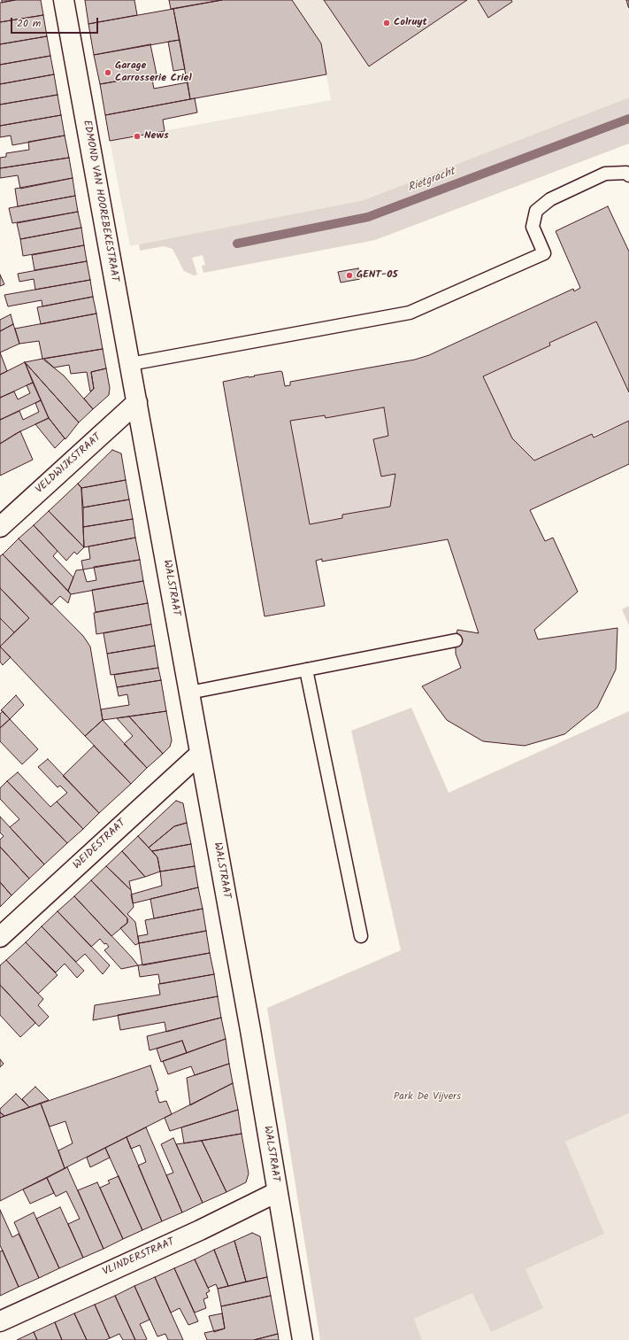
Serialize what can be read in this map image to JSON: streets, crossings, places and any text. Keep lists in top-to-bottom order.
{
  "streets": {
    "street": [
      "EDMOND VAN HOOREBEKESTRAAT",
      "VELDWIJKSTRAAT",
      "WALSTRAAT",
      "WEIDESTRAAT",
      "VLINDERSTRAAT"
    ]
  },
  "crossings": [
    ["EDMOND VAN HOOREBEKESTRAAT", "VELDWIJKSTRAAT"],
    ["EDMOND VAN HOOREBEKESTRAAT", "WALSTRAAT"],
    ["VELDWIJKSTRAAT", "WALSTRAAT"],
    ["WALSTRAAT", "WEIDESTRAAT"],
    ["WALSTRAAT", "VLINDERSTRAAT"]
  ],
  "water": ["Rietgracht"],
  "parks": ["Park De Vijvers"],
  "places": [
    "Colruyt",
    "Garage Carrosserie Criel",
    "News",
    "GENT-05"
  ],
  "scale_bar": "20 m"
}
